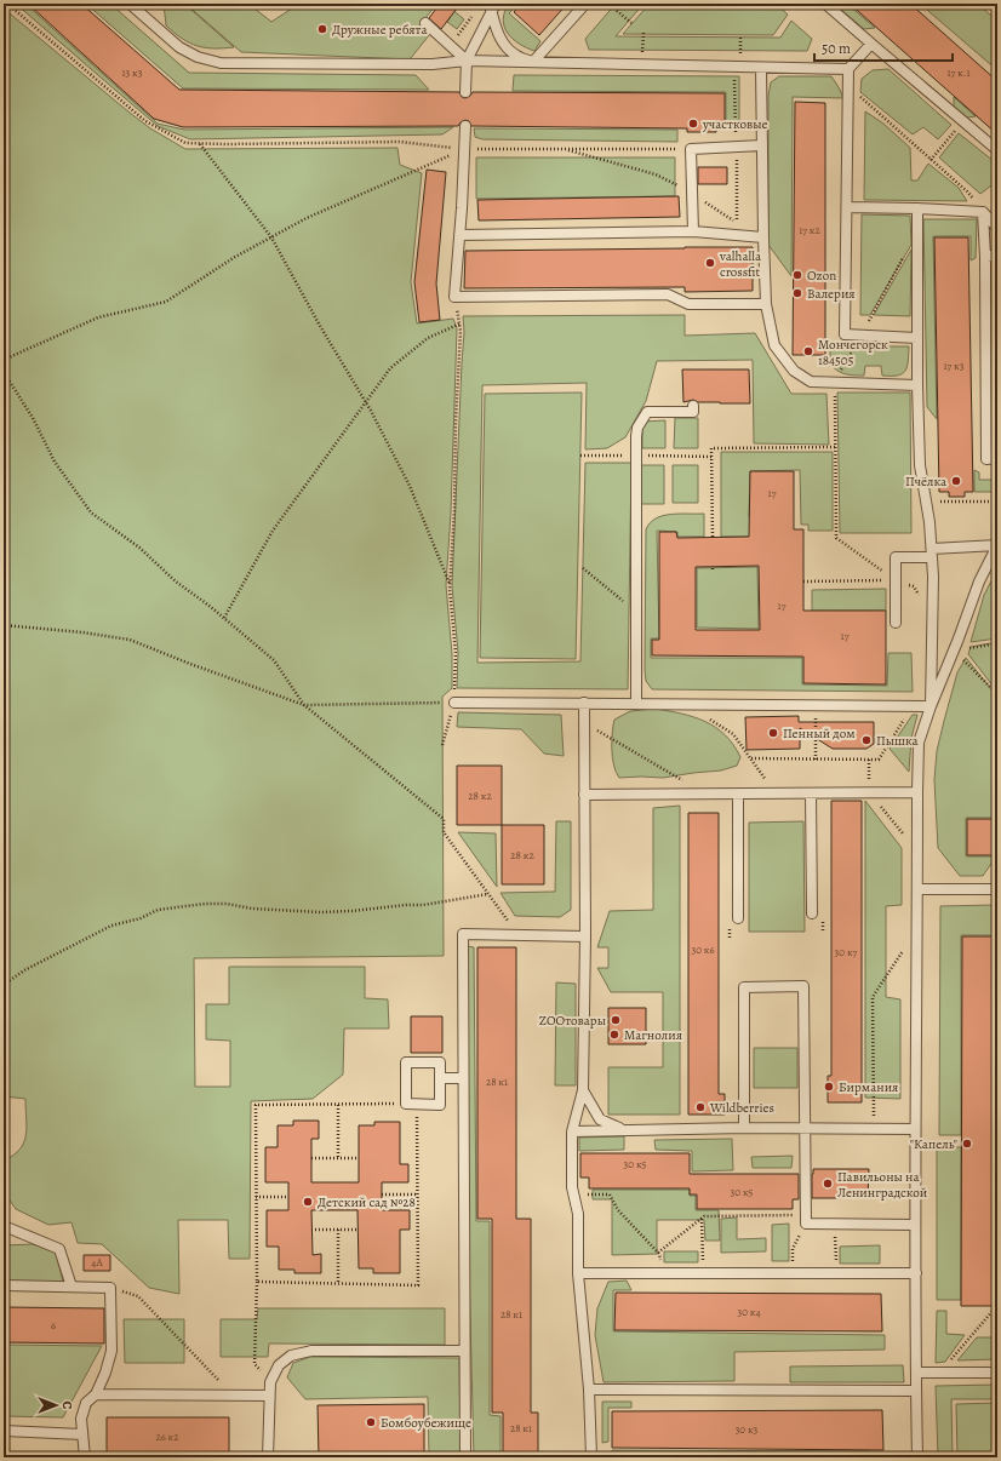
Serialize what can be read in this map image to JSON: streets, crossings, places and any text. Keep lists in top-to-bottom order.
{
  "places": [
    "Дружные ребята",
    "участковые",
    "valhalla crossfit",
    "Ozon",
    "Валерия",
    "Мончегорск 184505",
    "Пчёлка",
    "Пенный дом",
    "Пышка",
    "ZOOтовары",
    "Магнолия",
    "Бирмания",
    "Wildberries",
    "\"Капель\"",
    "Павильоны на Ленинградской",
    "Детский сад №28",
    "Бомбоубежище"
  ],
  "house_numbers": [
    "13 к3",
    "17 к.1",
    "17 к2",
    "17 к3",
    "17",
    "17",
    "17",
    "28 к2",
    "28 к2",
    "30 к6",
    "30 к7",
    "28 к1",
    "30 к5",
    "30 к5",
    "4А",
    "30 к4",
    "28 к1",
    "6",
    "28 к1",
    "30 к3",
    "26 к2"
  ],
  "scale_bar": "50 m",
  "north": "right"
}
